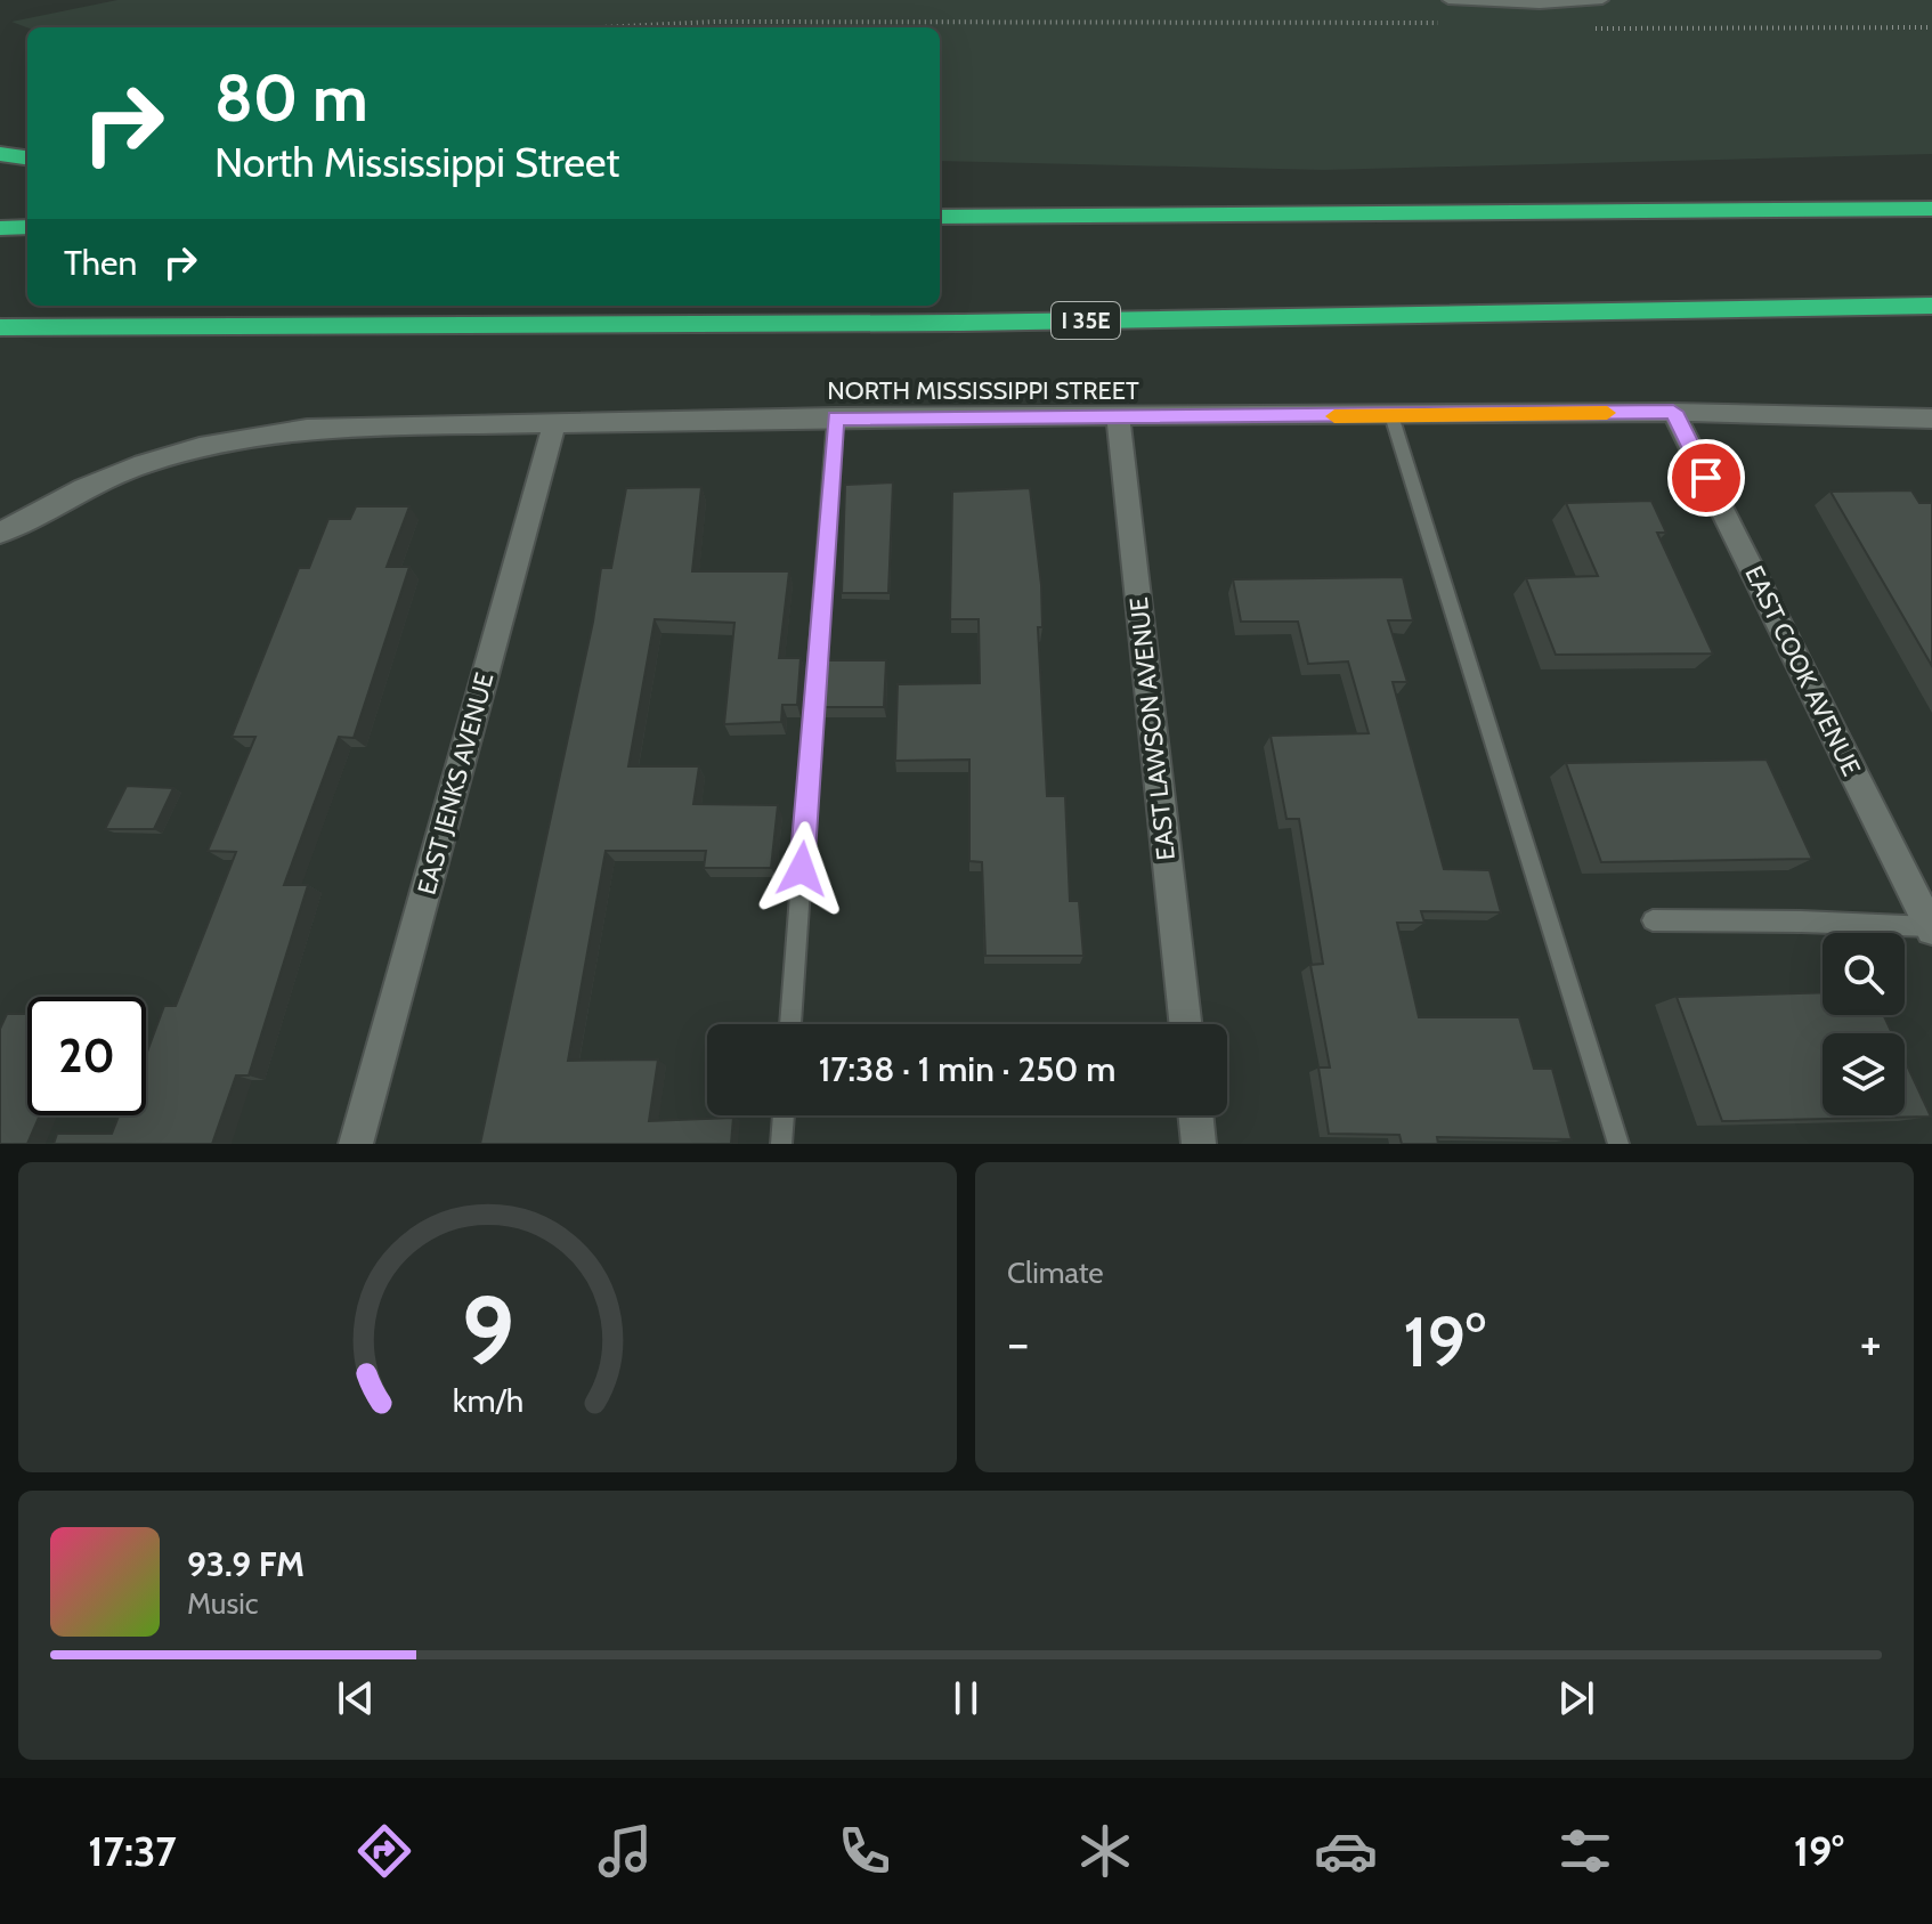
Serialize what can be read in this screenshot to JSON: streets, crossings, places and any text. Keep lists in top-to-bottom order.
{
  "streets": {
    "highway": ["I 35E"],
    "street": [
      "NORTH MISSISSIPPI STREET",
      "EAST COOK AVENUE",
      "EAST LAWSON AVENUE",
      "EAST JENKS AVENUE"
    ]
  },
  "crossings": [
    ["NORTH MISSISSIPPI STREET", "EAST COOK AVENUE"],
    ["NORTH MISSISSIPPI STREET", "EAST LAWSON AVENUE"],
    ["NORTH MISSISSIPPI STREET", "EAST JENKS AVENUE"]
  ],
  "page": {
    "turn": ["80 m", "North Mississippi Street"],
    "then": "Then",
    "limit": "20",
    "trip": "17:38 · 1 min · 250 m",
    "tile": "Climate",
    "heat": ["−", "19°", "+"],
    "song": ["93.9 FM", "Music"],
    "tabs": ["17:37", "19°"],
    "gauge": ["9", "km/h"]
  }
}
